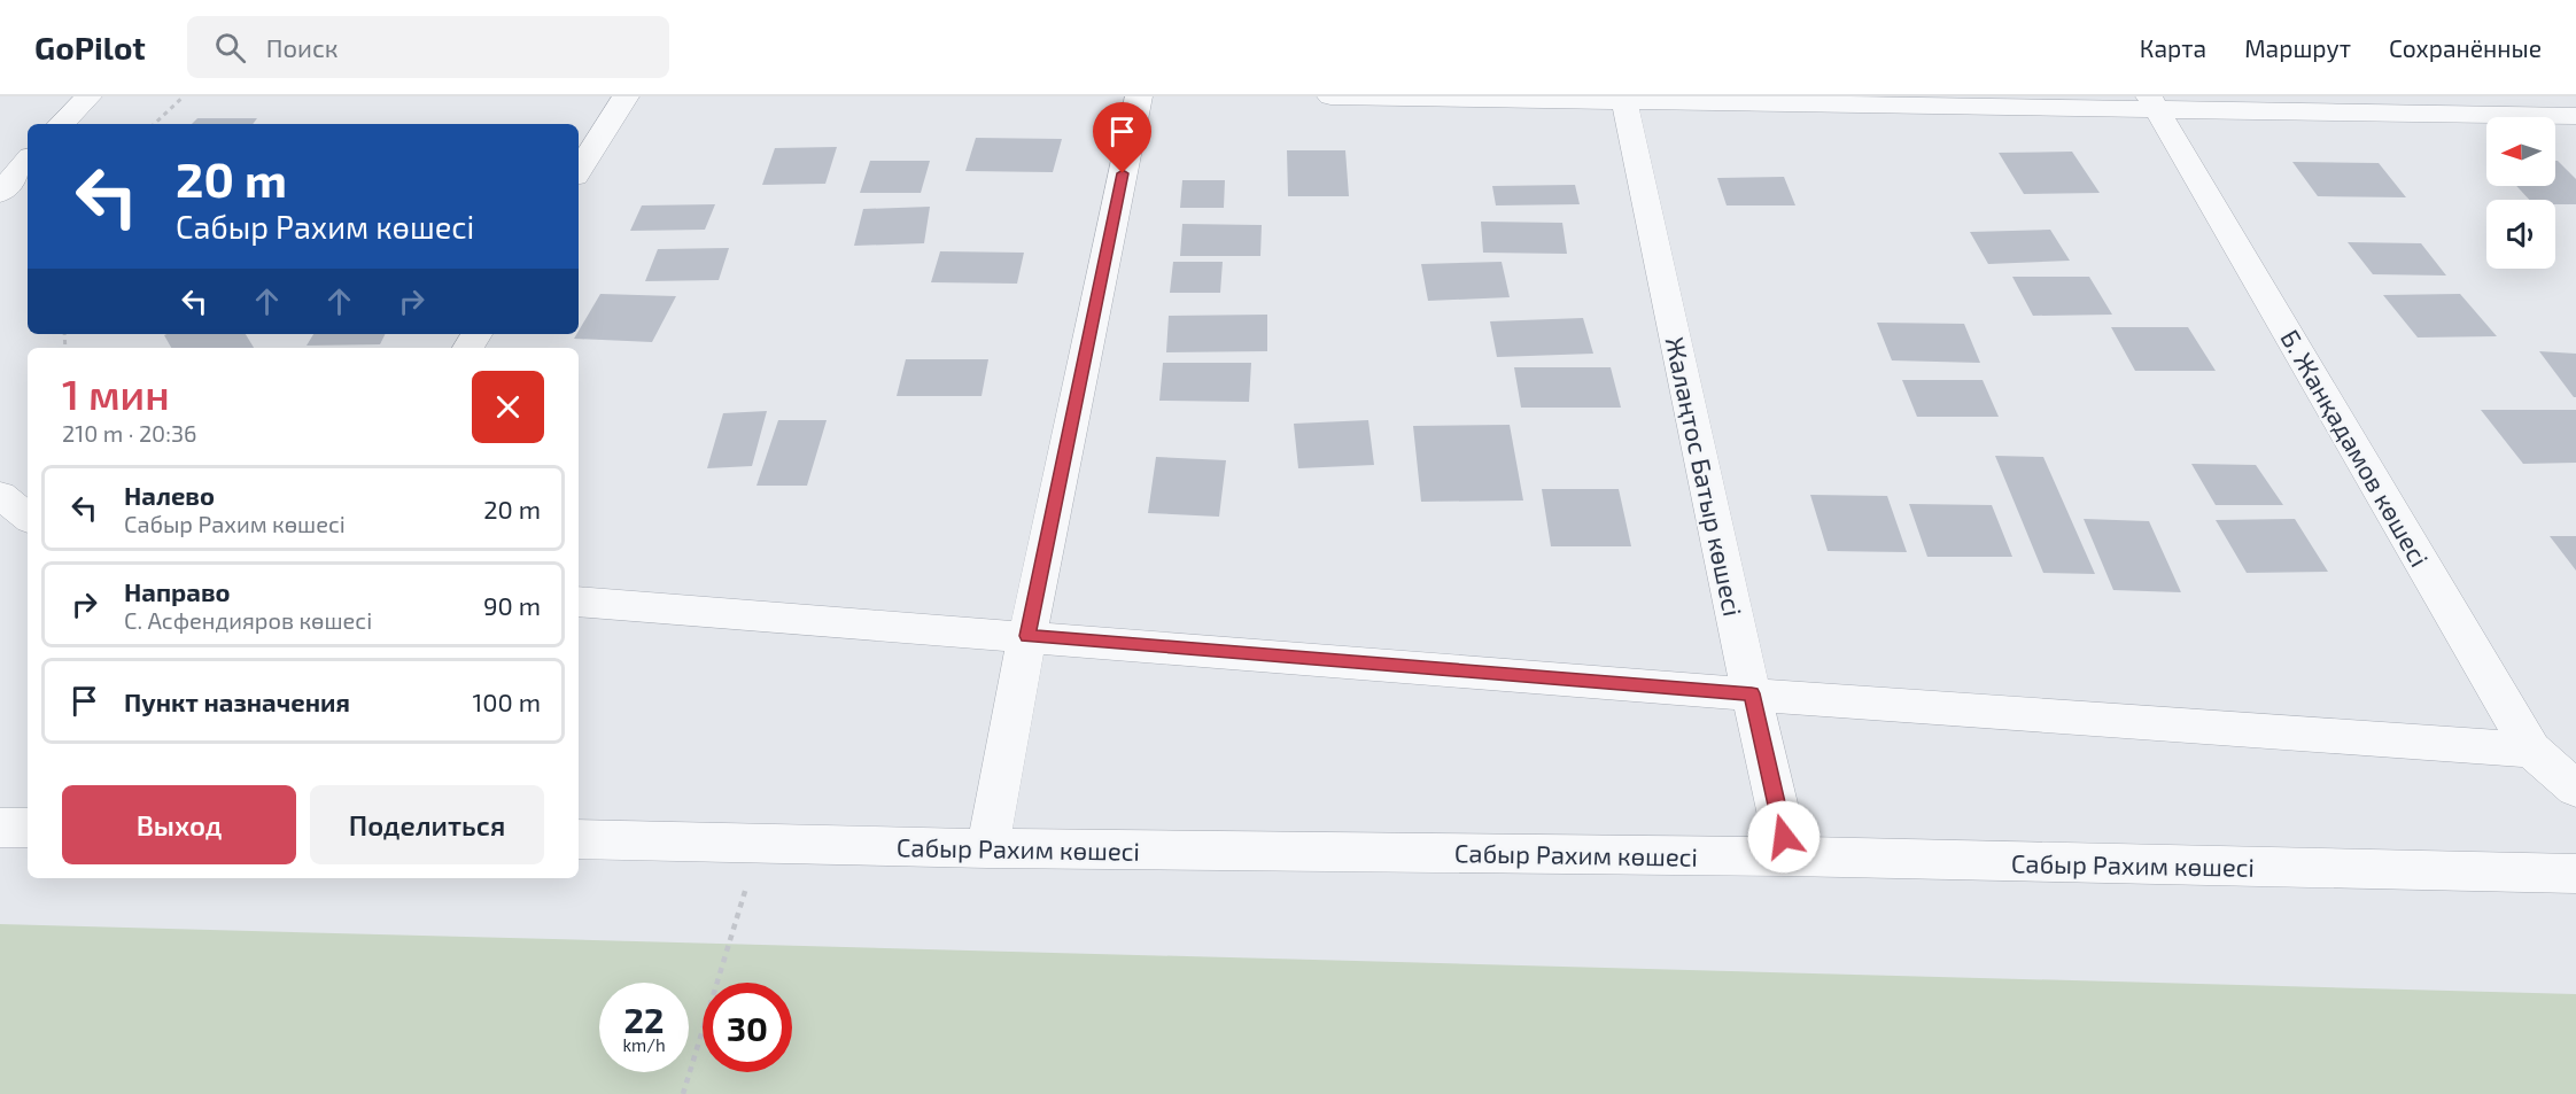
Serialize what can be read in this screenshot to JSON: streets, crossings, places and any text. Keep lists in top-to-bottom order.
{
  "streets": {
    "street": ["Б. Жанқадамов көшесі", "Жалаңтос Батыр көшесі", "Сабыр Рахим көшесі"]
  },
  "crossings": [
    ["Жалаңтос Батыр көшесі", "Сабыр Рахим көшесі"]
  ],
  "north": "left",
  "page": {
    "header": "GoPilot",
    "search": "Поиск",
    "nav": ["Карта", "Маршрут", "Сохранённые"],
    "turn": ["20 m", "Сабыр Рахим көшесі"],
    "heading": ["1 мин", "210 m · 20:36"],
    "list": [
      {
        "name": "Налево",
        "note": "Сабыр Рахим көшесі",
        "value": "20 m"
      },
      {
        "name": "Направо",
        "note": "С. Асфендияров көшесі",
        "value": "90 m"
      },
      {
        "name": "Пункт назначения",
        "value": "100 m"
      }
    ],
    "buttons": ["Выход", "Поделиться"],
    "speed": "22 km/h",
    "limit": "30"
  }
}
